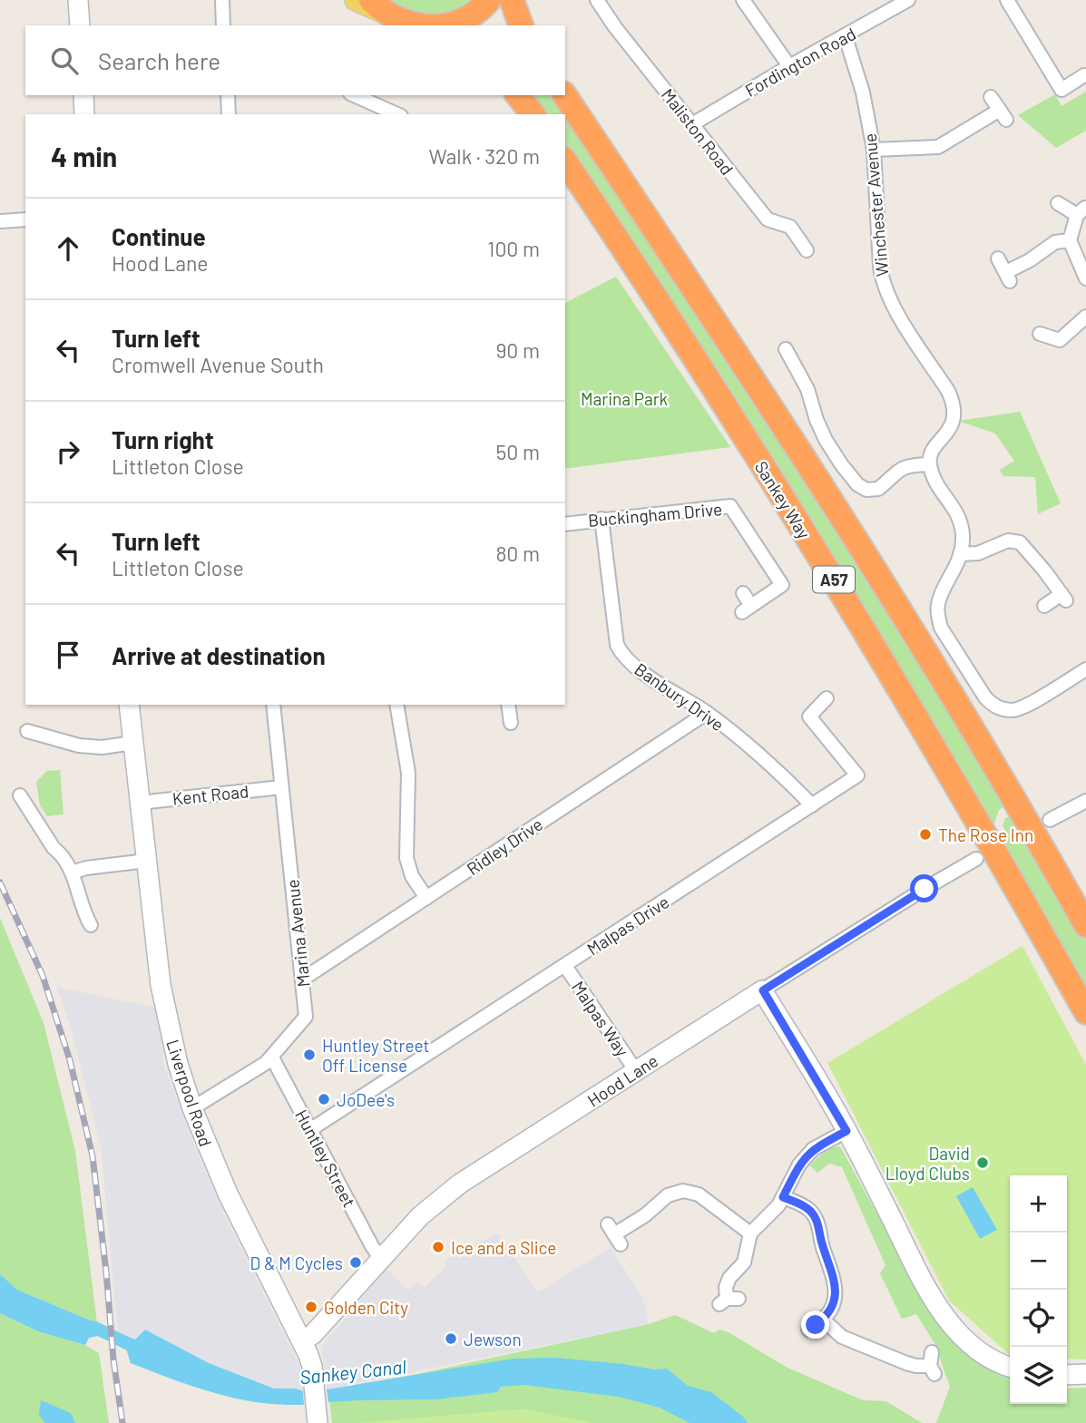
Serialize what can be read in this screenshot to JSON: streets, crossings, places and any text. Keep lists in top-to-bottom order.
{
  "streets": {
    "highway": ["Sankey Way", "A57"],
    "street": [
      "Fordington Road",
      "Maliston Road",
      "Winchester Avenue",
      "Buckingham Drive",
      "Banbury Drive",
      "Kent Road",
      "Ridley Drive",
      "Malpas Drive",
      "Marina Avenue",
      "Malpas Way",
      "Hood Lane",
      "Liverpool Road",
      "Huntley Street"
    ]
  },
  "crossings": [
    ["Fordington Road", "Maliston Road"],
    ["Fordington Road", "Winchester Avenue"],
    ["Buckingham Drive", "Banbury Drive"],
    ["Banbury Drive", "Ridley Drive"],
    ["Banbury Drive", "Malpas Drive"],
    ["Kent Road", "Marina Avenue"],
    ["Kent Road", "Liverpool Road"],
    ["Ridley Drive", "Marina Avenue"],
    ["Malpas Drive", "Malpas Way"],
    ["Malpas Drive", "Huntley Street"],
    ["Marina Avenue", "Liverpool Road"],
    ["Marina Avenue", "Huntley Street"],
    ["Malpas Way", "Hood Lane"],
    ["Hood Lane", "Liverpool Road"],
    ["Hood Lane", "Huntley Street"]
  ],
  "water": ["Sankey Canal"],
  "parks": ["Marina Park"],
  "places": [
    "The Rose Inn",
    "Huntley Street Off License",
    "JoDee's",
    "David Lloyd Clubs",
    "Ice and a Slice",
    "D & M Cycles",
    "Golden City",
    "Jewson"
  ],
  "page": {
    "search": "Search here",
    "heading": ["4 min", "Walk · 320 m"],
    "list": [
      ["Continue", "Hood Lane", "100 m"],
      ["Turn left", "Cromwell Avenue South", "90 m"],
      ["Turn right", "Littleton Close", "50 m"],
      ["Turn left", "Littleton Close", "80 m"],
      "Arrive at destination"
    ],
    "map_buttons": ["+", "−"]
  }
}
